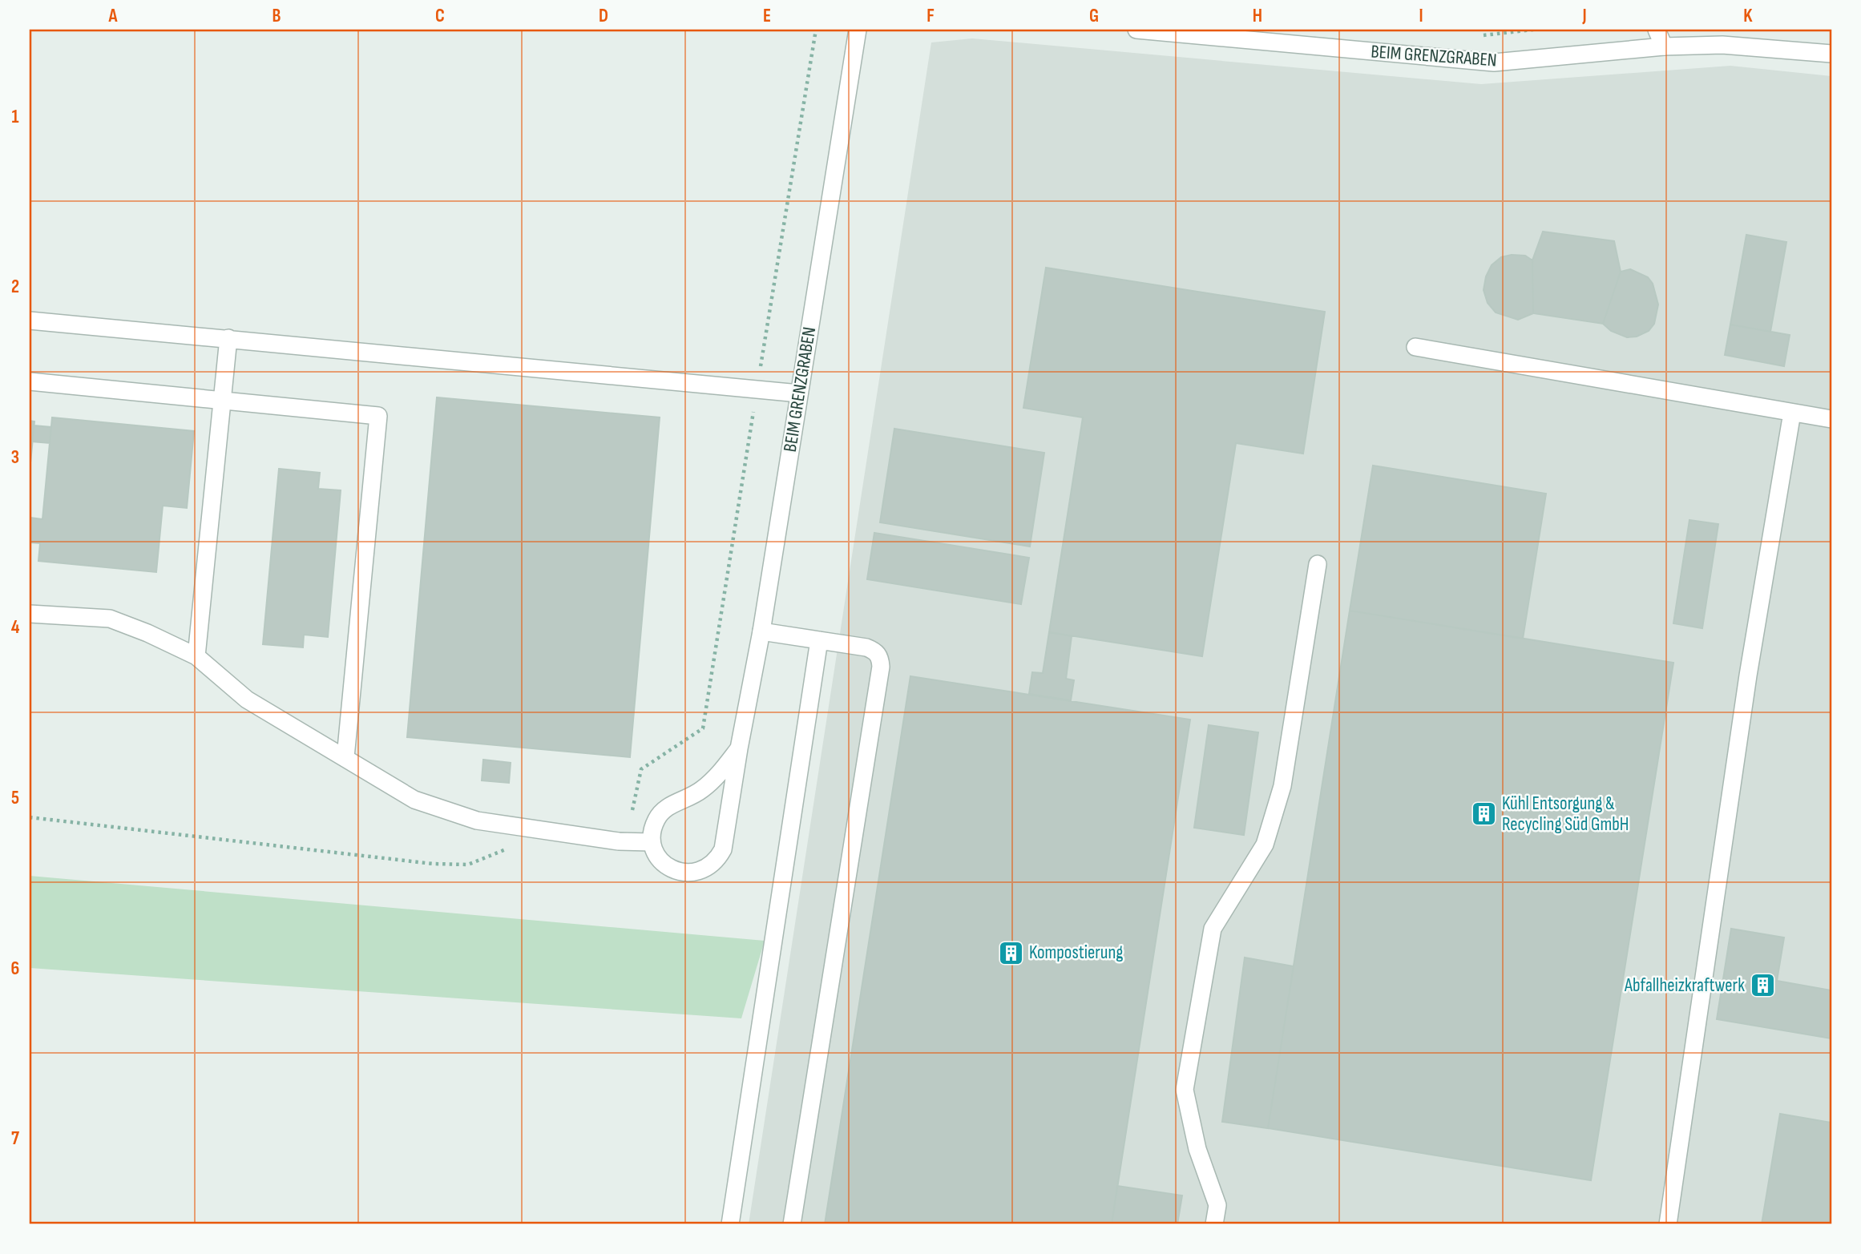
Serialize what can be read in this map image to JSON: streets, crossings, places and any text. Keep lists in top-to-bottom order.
{
  "streets": {
    "street": ["BEIM GRENZGRABEN"]
  },
  "places": {
    "building": ["Kühl Entsorgung & Recycling Süd GmbH", "Kompostierung", "Abfallheizkraftwerk"]
  },
  "grid": {
    "columns": [
      "A",
      "B",
      "C",
      "D",
      "E",
      "F",
      "G",
      "H",
      "I",
      "J",
      "K"
    ],
    "rows": [
      "1",
      "2",
      "3",
      "4",
      "5",
      "6",
      "7"
    ]
  }
}
